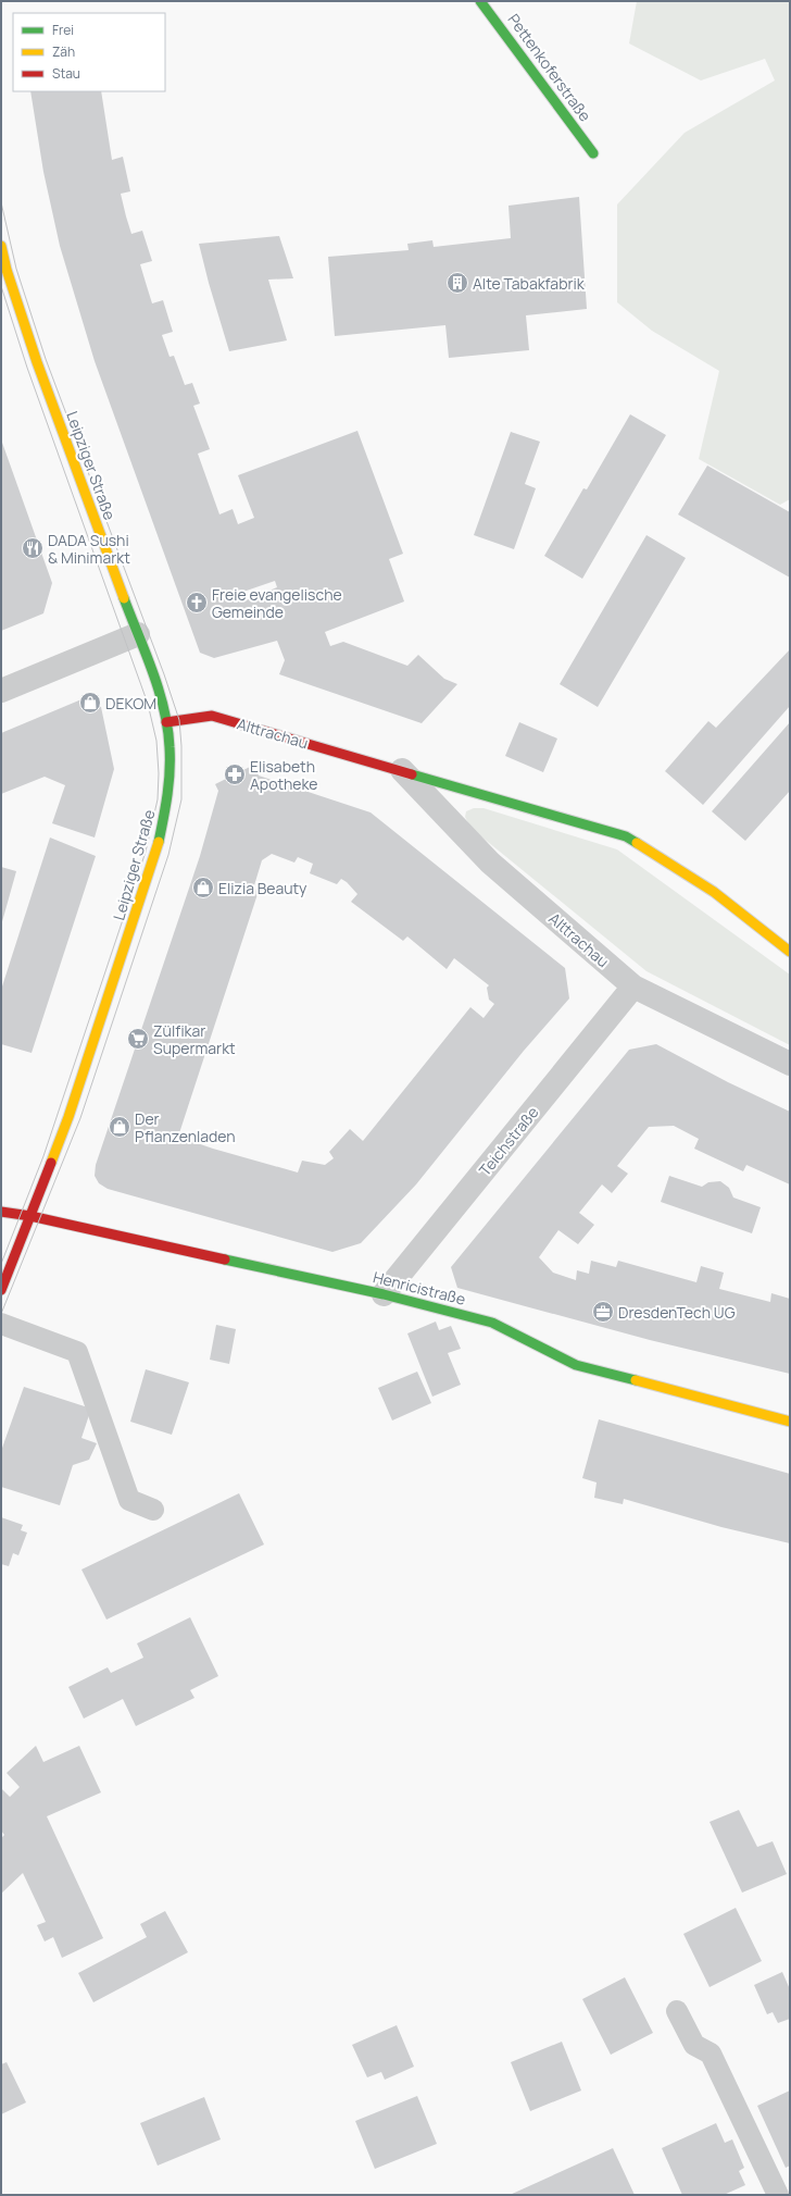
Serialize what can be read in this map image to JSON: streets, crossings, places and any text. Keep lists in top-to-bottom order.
{
  "streets": {
    "street": [
      "Pettenkoferstraße",
      "Leipziger Straße",
      "Alttrachau",
      "Teichstraße",
      "Henricistraße"
    ]
  },
  "crossings": [
    ["Leipziger Straße", "Alttrachau"],
    ["Leipziger Straße", "Henricistraße"],
    ["Alttrachau", "Teichstraße"],
    ["Teichstraße", "Henricistraße"]
  ],
  "places": {
    "building": ["Alte Tabakfabrik"],
    "restaurant": ["DADA Sushi & Minimarkt"],
    "church": ["Freie evangelische Gemeinde"],
    "shop": ["DEKOM", "Elizia Beauty", "Der Pflanzenladen"],
    "pharmacy": ["Elisabeth Apotheke"],
    "supermarket": ["Zülfikar Supermarkt"],
    "office": ["DresdenTech UG"]
  },
  "legend": ["Frei", "Zäh", "Stau"]
}
